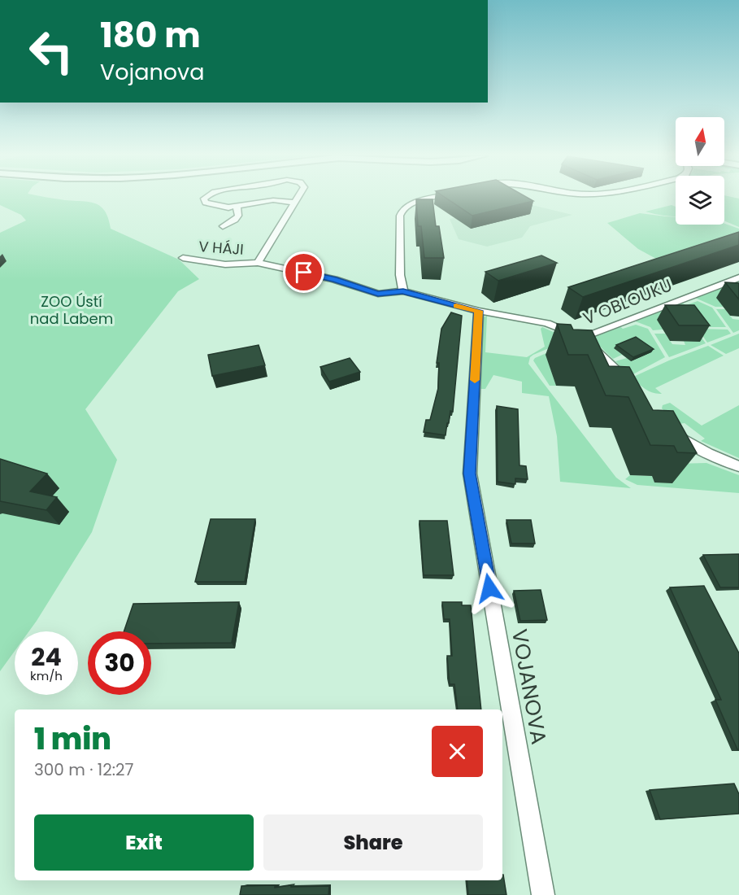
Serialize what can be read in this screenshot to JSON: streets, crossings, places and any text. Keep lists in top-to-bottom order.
{
  "streets": {
    "street": ["V HÁJI", "V OBLOUKU", "VOJANOVA"]
  },
  "parks": ["ZOO Ústí nad Labem"],
  "north": "top",
  "page": {
    "turn": ["180 m", "Vojanova"],
    "speed": "24 km/h",
    "limit": "30",
    "heading": ["1 min", "300 m · 12:27"],
    "buttons": ["Exit", "Share"]
  }
}
